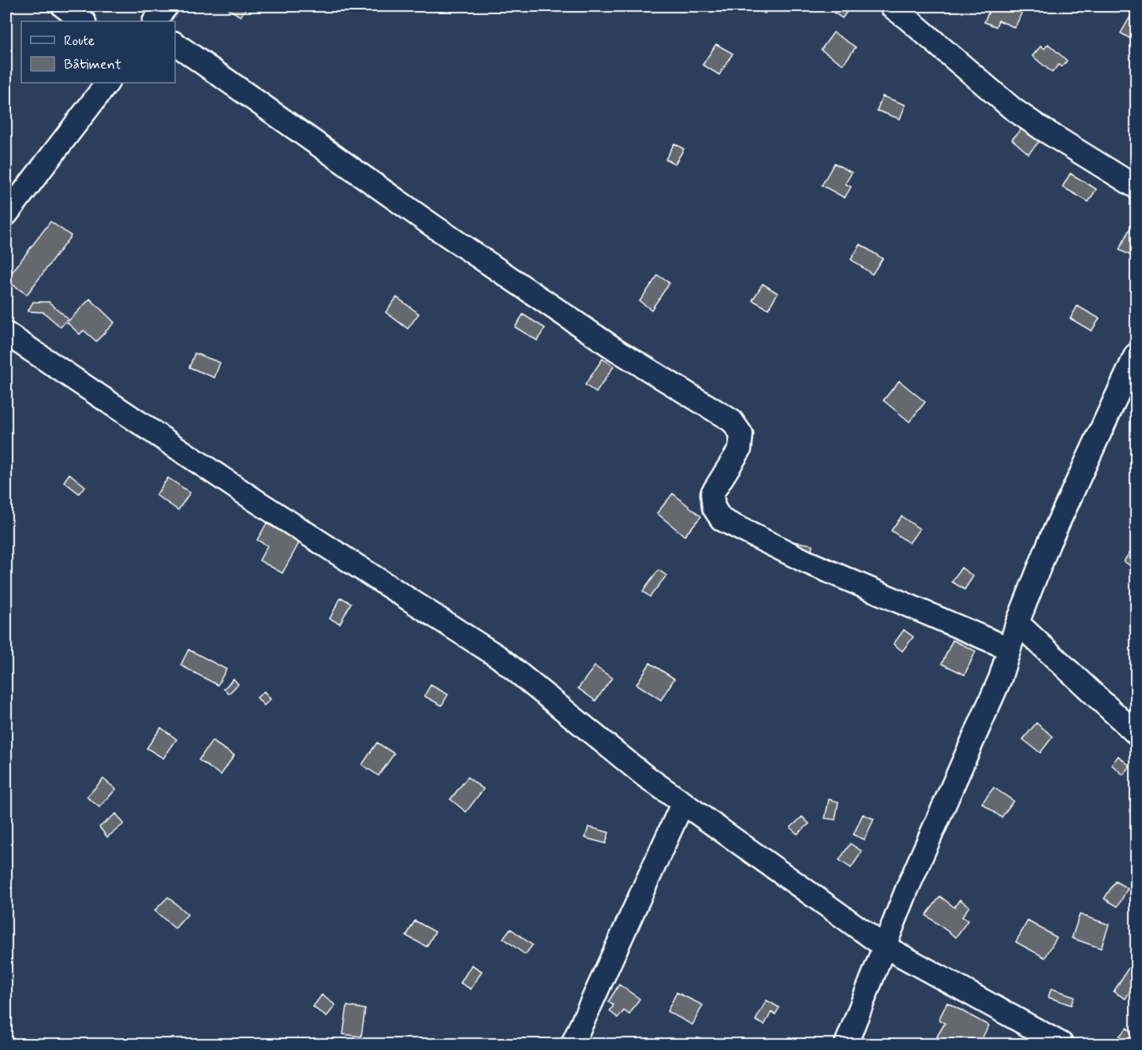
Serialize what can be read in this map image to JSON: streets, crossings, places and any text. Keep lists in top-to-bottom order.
{
  "legend": ["Route", "Bâtiment"]
}
